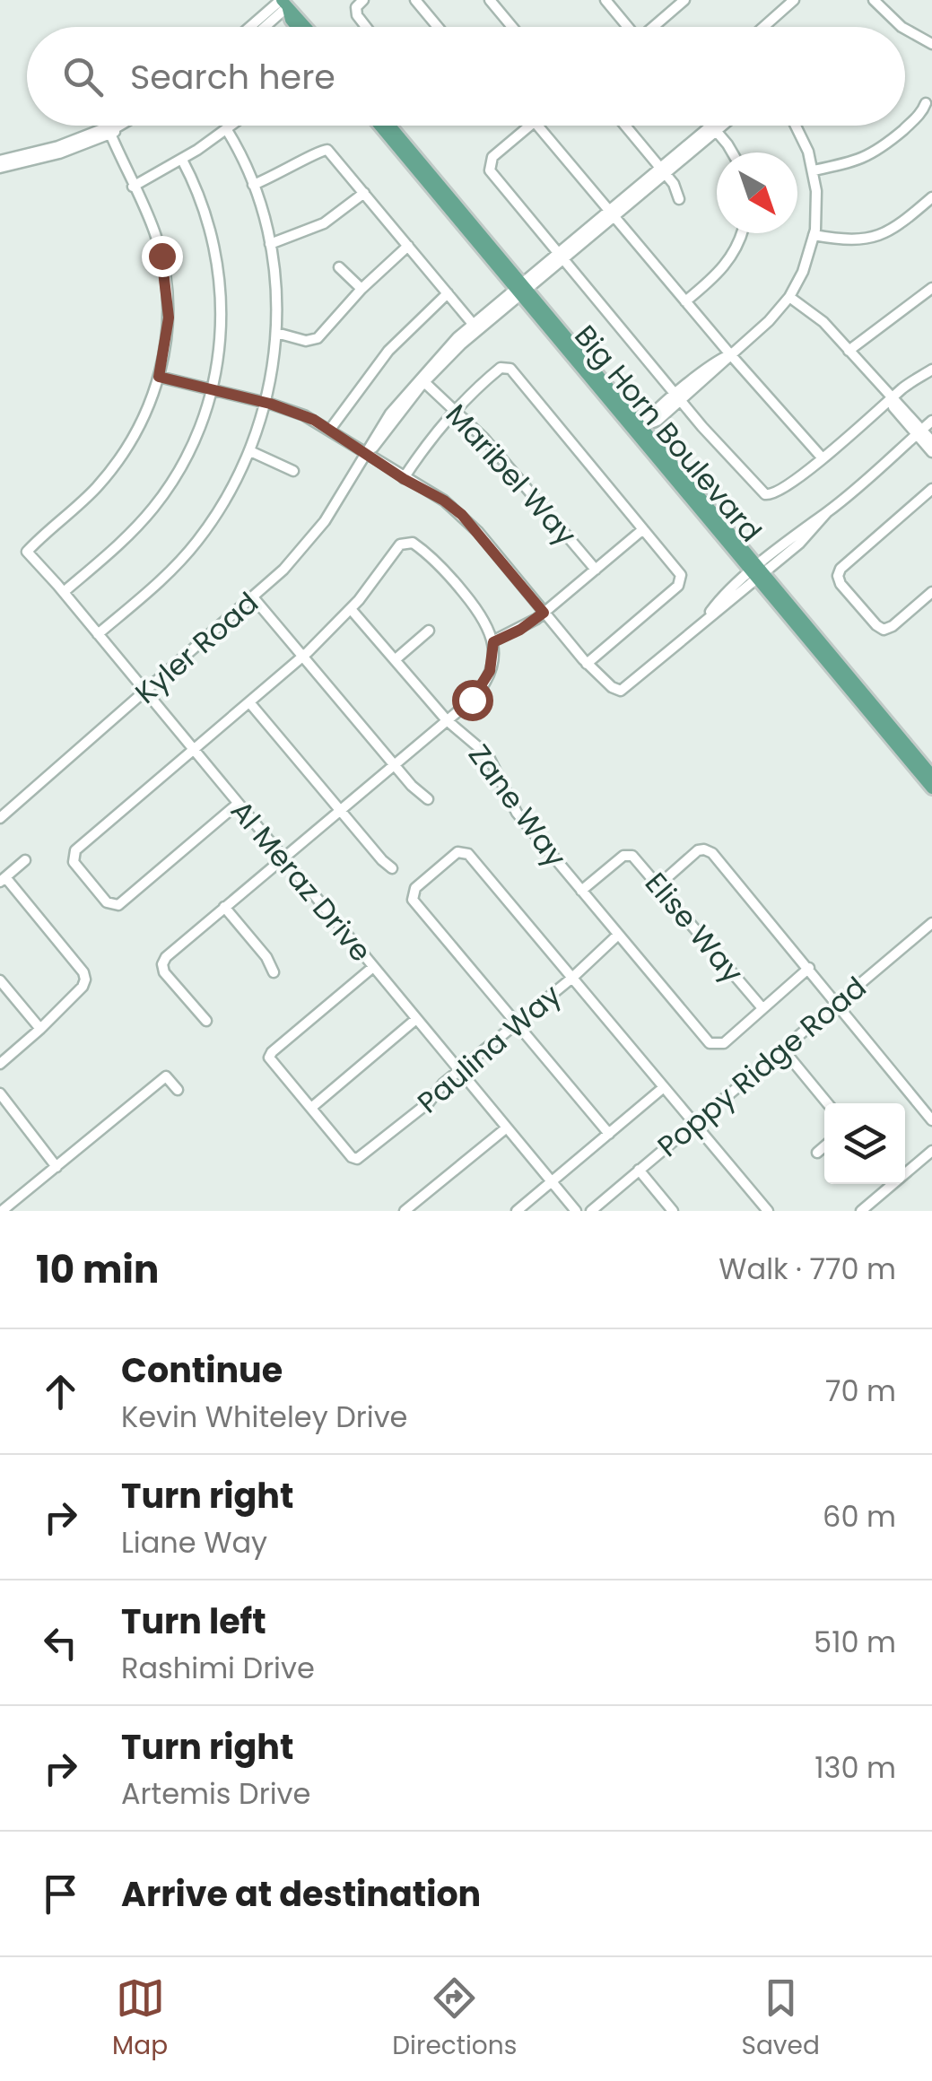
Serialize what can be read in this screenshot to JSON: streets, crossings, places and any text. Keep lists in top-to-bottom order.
{
  "streets": {
    "main road": ["Big Horn Boulevard"],
    "street": [
      "Maribel Way",
      "Kyler Road",
      "Zane Way",
      "Al Meraz Drive",
      "Elise Way",
      "Paulina Way",
      "Poppy Ridge Road"
    ]
  },
  "crossings": [
    ["Big Horn Boulevard", "Kyler Road"],
    ["Maribel Way", "Kyler Road"],
    ["Kyler Road", "Al Meraz Drive"],
    ["Zane Way", "Elise Way"],
    ["Zane Way", "Paulina Way"],
    ["Al Meraz Drive", "Paulina Way"]
  ],
  "north": "bottom right",
  "page": {
    "search": "Search here",
    "heading": ["10 min", "Walk · 770 m"],
    "list": [
      ["Continue", "Kevin Whiteley Drive", "70 m"],
      ["Turn right", "Liane Way", "60 m"],
      ["Turn left", "Rashimi Drive", "510 m"],
      ["Turn right", "Artemis Drive", "130 m"],
      "Arrive at destination"
    ],
    "nav": ["Map", "Directions", "Saved"]
  }
}
